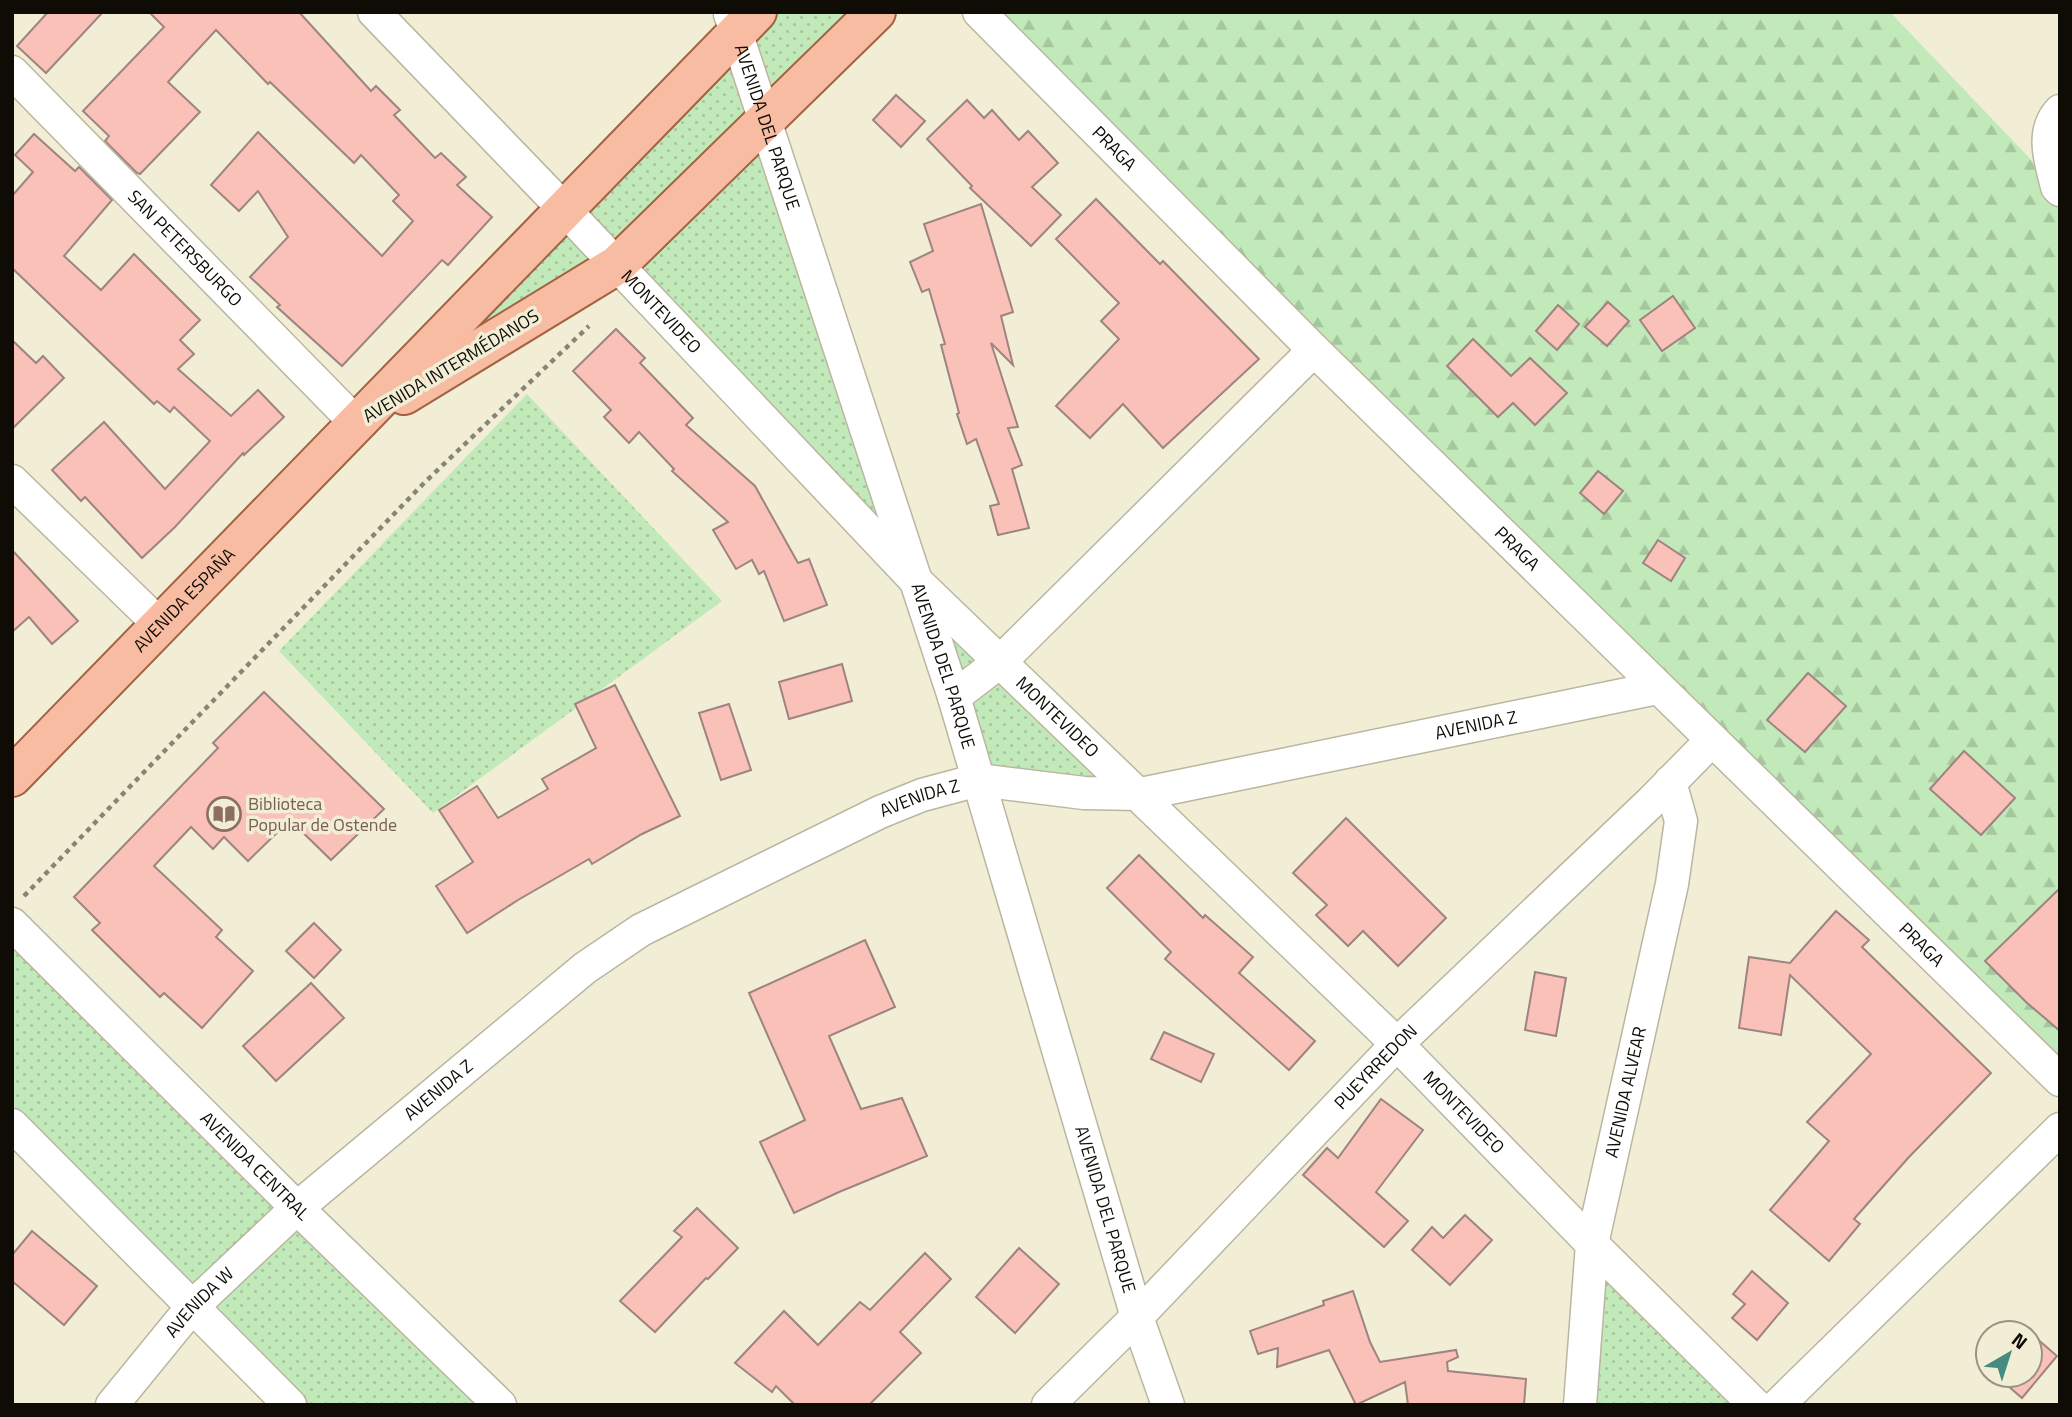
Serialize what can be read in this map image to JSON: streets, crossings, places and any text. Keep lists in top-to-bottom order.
{
  "streets": {
    "main road": ["AVENIDA INTERMÉDANOS", "AVENIDA ESPAÑA"],
    "street": [
      "AVENIDA DEL PARQUE",
      "PRAGA",
      "SAN PETERSBURGO",
      "MONTEVIDEO",
      "AVENIDA Z",
      "PUEYRREDON",
      "AVENIDA ALVEAR",
      "AVENIDA CENTRAL",
      "AVENIDA W"
    ]
  },
  "crossings": [
    ["AVENIDA DEL PARQUE", "MONTEVIDEO"],
    ["AVENIDA DEL PARQUE", "AVENIDA INTERMÉDANOS"],
    ["AVENIDA DEL PARQUE", "AVENIDA Z"],
    ["AVENIDA DEL PARQUE", "PUEYRREDON"],
    ["PRAGA", "AVENIDA Z"],
    ["PRAGA", "PUEYRREDON"],
    ["SAN PETERSBURGO", "AVENIDA INTERMÉDANOS"],
    ["SAN PETERSBURGO", "AVENIDA ESPAÑA"],
    ["MONTEVIDEO", "AVENIDA INTERMÉDANOS"],
    ["MONTEVIDEO", "AVENIDA Z"],
    ["MONTEVIDEO", "PUEYRREDON"],
    ["MONTEVIDEO", "AVENIDA ALVEAR"],
    ["AVENIDA INTERMÉDANOS", "AVENIDA ESPAÑA"],
    ["AVENIDA Z", "AVENIDA CENTRAL"],
    ["AVENIDA Z", "AVENIDA W"],
    ["PUEYRREDON", "AVENIDA ALVEAR"],
    ["AVENIDA CENTRAL", "AVENIDA W"]
  ],
  "places": {
    "library": ["Biblioteca Popular de Ostende"]
  },
  "north": "top right"
}
